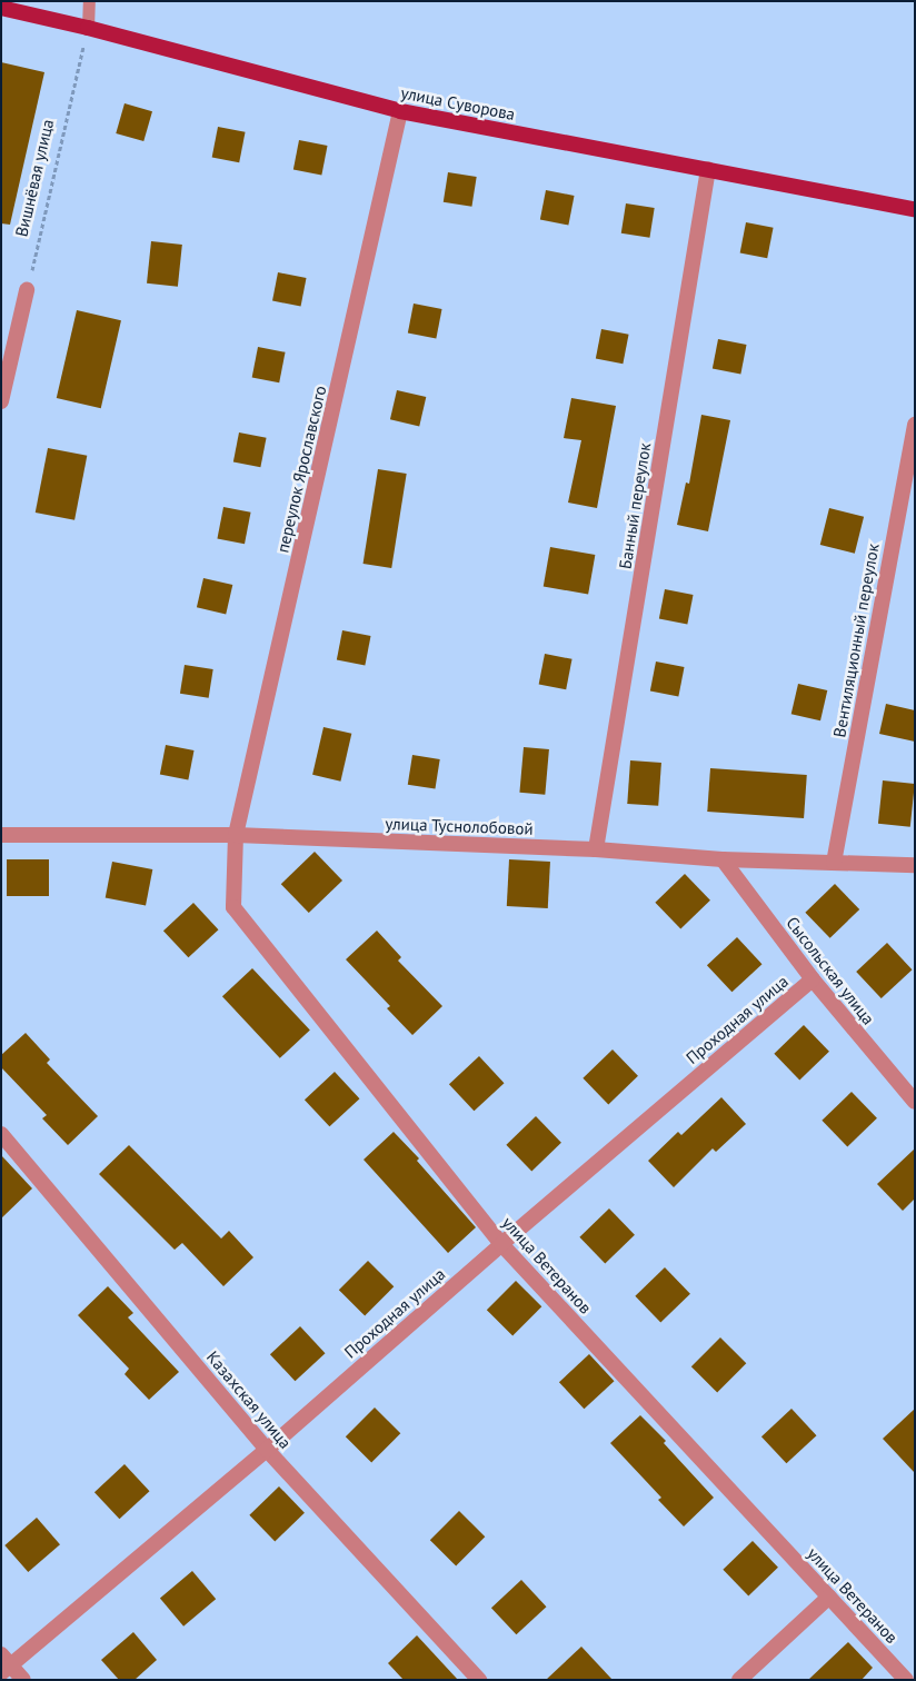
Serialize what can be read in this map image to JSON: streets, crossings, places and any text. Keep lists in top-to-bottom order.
{
  "streets": {
    "main road": ["улица Суворова"],
    "street": [
      "переулок Ярославского",
      "Банный переулок",
      "Вентиляционный переулок",
      "улица Туснолобовой",
      "Сысольская улица",
      "Проходная улица",
      "улица Ветеранов",
      "Казахская улица"
    ],
    "path": ["Вишнёвая улица"]
  },
  "crossings": [
    ["улица Суворова", "Вишнёвая улица"],
    ["улица Суворова", "переулок Ярославского"],
    ["улица Суворова", "Банный переулок"],
    ["переулок Ярославского", "улица Туснолобовой"],
    ["переулок Ярославского", "улица Ветеранов"],
    ["Банный переулок", "улица Туснолобовой"],
    ["Вентиляционный переулок", "улица Туснолобовой"],
    ["улица Туснолобовой", "Сысольская улица"],
    ["улица Туснолобовой", "улица Ветеранов"],
    ["Сысольская улица", "Проходная улица"],
    ["Проходная улица", "улица Ветеранов"],
    ["Проходная улица", "Казахская улица"]
  ]
}
